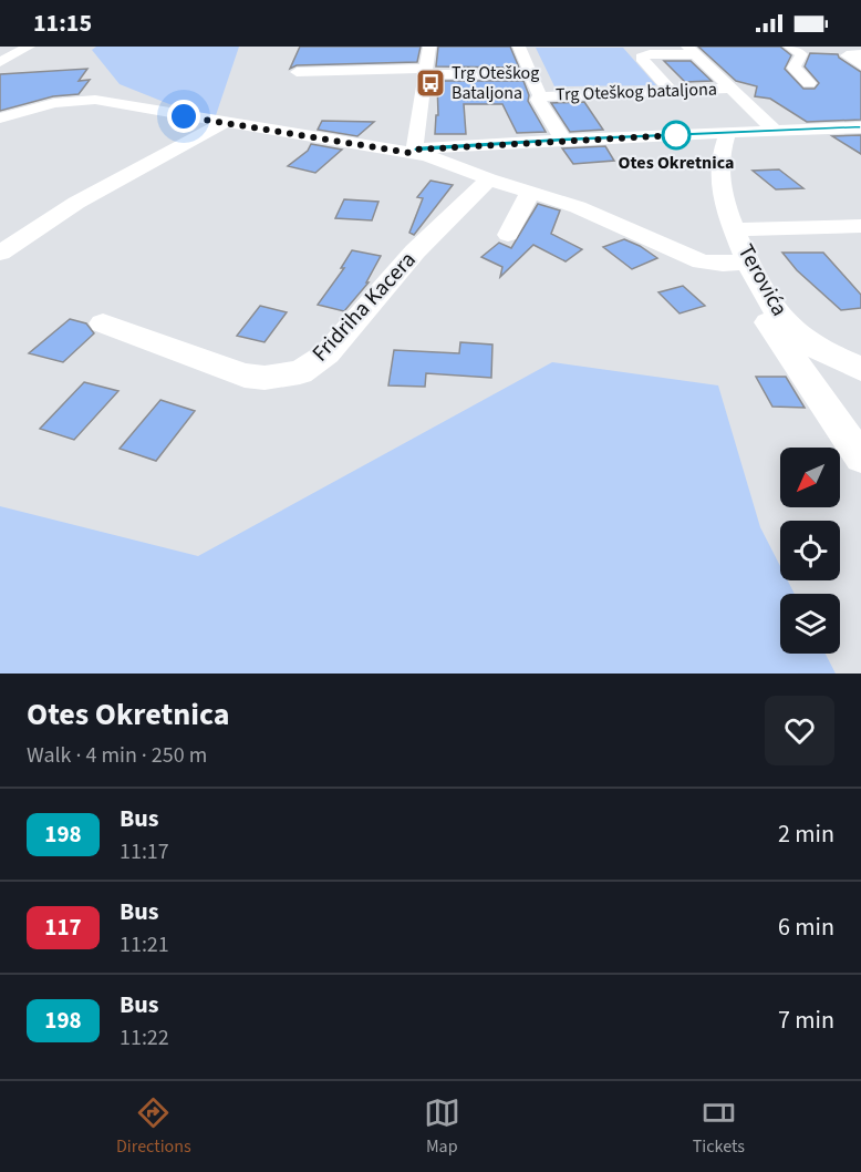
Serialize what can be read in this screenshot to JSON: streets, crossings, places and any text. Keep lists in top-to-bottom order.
{
  "streets": {
    "street": ["Trg Oteškog bataljona", "Terovića", "Fridriha Kacera"]
  },
  "places": {
    "bus stop": ["Trg Oteškog Bataljona"],
    "other": ["Otes Okretnica"]
  },
  "lines": ["bus line 198"],
  "north": "bottom left",
  "page": {
    "status": "11:15",
    "heading": ["Otes Okretnica", "Walk · 4 min · 250 m"],
    "list": [
      {
        "mark": "198",
        "name": "Bus",
        "note": "11:17",
        "value": "2 min"
      },
      {
        "mark": "117",
        "name": "Bus",
        "note": "11:21",
        "value": "6 min"
      },
      {
        "mark": "198",
        "name": "Bus",
        "note": "11:22",
        "value": "7 min"
      }
    ],
    "tabs": ["Directions", "Map", "Tickets"]
  }
}
